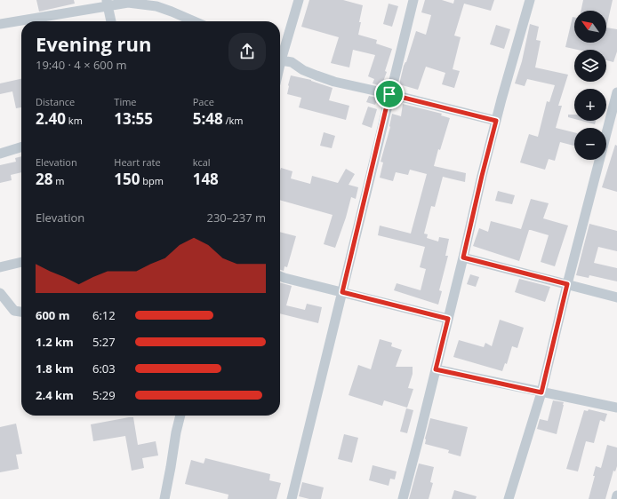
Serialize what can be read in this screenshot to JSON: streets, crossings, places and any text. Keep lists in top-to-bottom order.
{
  "north": "top left",
  "page": {
    "map_buttons": ["+", "−"],
    "heading": ["Evening run", "19:40 · 4 × 600 m"],
    "stats": [
      ["Distance", "2.40 km"],
      ["Time", "13:55"],
      ["Pace", "5:48 /km"],
      ["Elevation", "28 m"],
      ["Heart rate", "150 bpm"],
      ["kcal", "148"]
    ],
    "chart": ["Elevation", "230–237 m"],
    "list": [
      {
        "name": "600 m",
        "note": "6:12"
      },
      {
        "name": "1.2 km",
        "note": "5:27"
      },
      {
        "name": "1.8 km",
        "note": "6:03"
      },
      {
        "name": "2.4 km",
        "note": "5:29"
      }
    ]
  }
}
